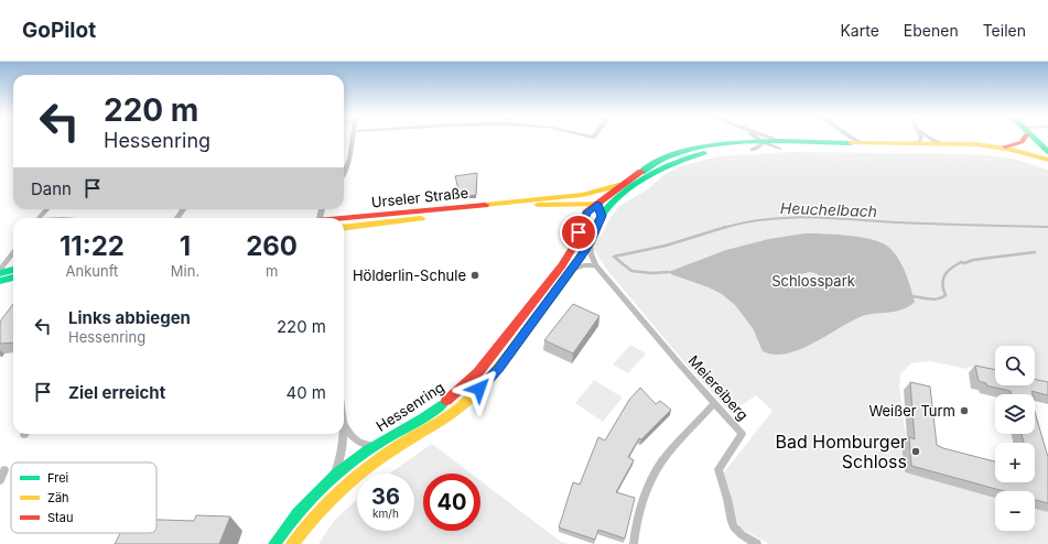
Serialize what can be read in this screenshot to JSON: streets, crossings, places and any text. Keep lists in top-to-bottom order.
{
  "streets": {
    "street": ["Urseler Straße", "Meiereiberg", "Hessenring"]
  },
  "crossings": [
    ["Urseler Straße", "Hessenring"],
    ["Meiereiberg", "Hessenring"]
  ],
  "water": ["Heuchelbach"],
  "parks": ["Schlosspark"],
  "places": ["Hölderlin-Schule", "Weißer Turm", "Bad Homburger Schloss"],
  "legend": ["Frei", "Zäh", "Stau"],
  "page": {
    "header": "GoPilot",
    "nav": ["Karte", "Ebenen", "Teilen"],
    "turn": ["220 m", "Hessenring"],
    "then": "Dann",
    "eta": [
      "11:22",
      "Ankunft",
      "1",
      "Min.",
      "260",
      "m"
    ],
    "list": [
      {
        "name": "Links abbiegen",
        "note": "Hessenring",
        "value": "220 m"
      },
      {
        "name": "Ziel erreicht",
        "value": "40 m"
      }
    ],
    "map_buttons": ["+", "−"],
    "speed": "36 km/h",
    "limit": "40"
  }
}
